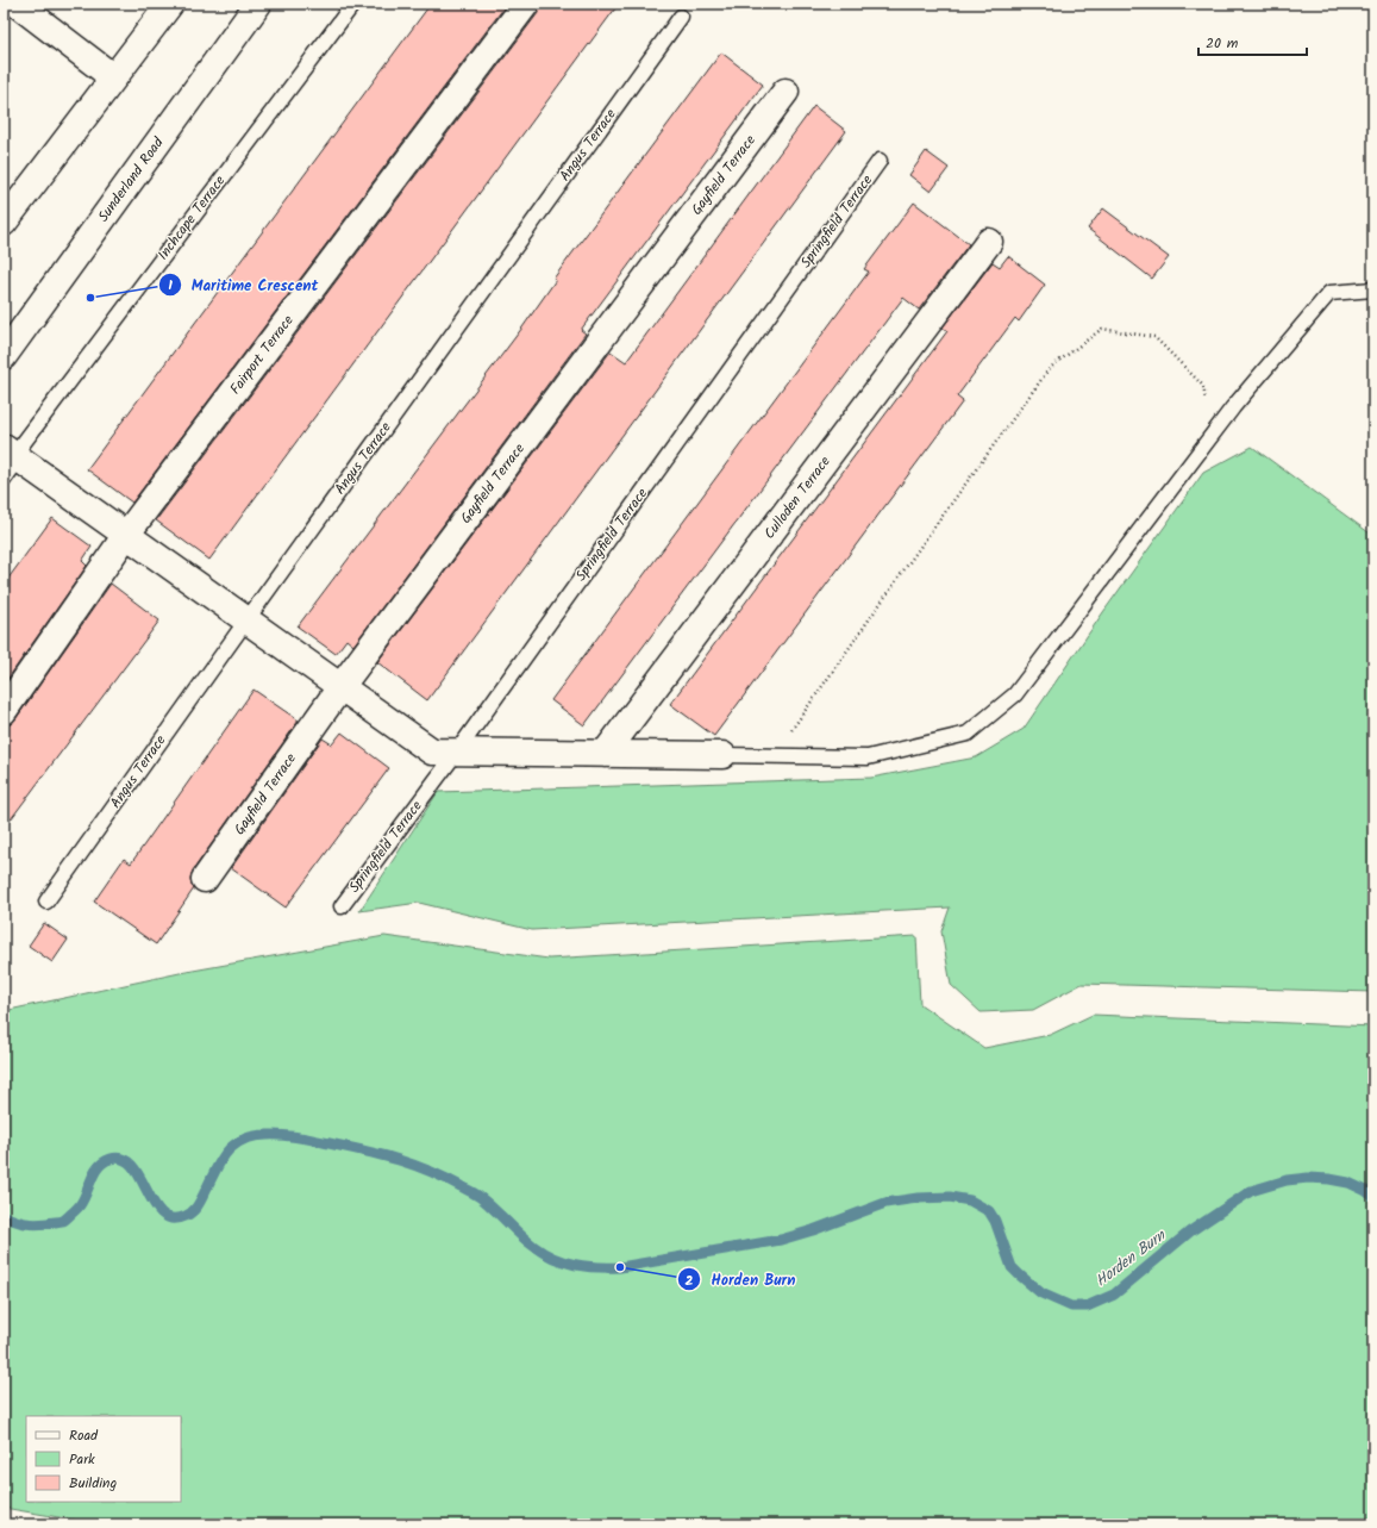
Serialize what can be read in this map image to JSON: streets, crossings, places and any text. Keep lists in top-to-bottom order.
{
  "streets": {
    "street": [
      "Gayfield Terrace",
      "Sunderland Road",
      "Fairport Terrace",
      "Culloden Terrace"
    ],
    "lane": ["Angus Terrace", "Inchcape Terrace", "Springfield Terrace"]
  },
  "water": ["Horden Burn"],
  "places": ["Maritime Crescent", "Horden Burn"],
  "legend": ["Road", "Park", "Building"],
  "scale_bar": "20 m"
}
